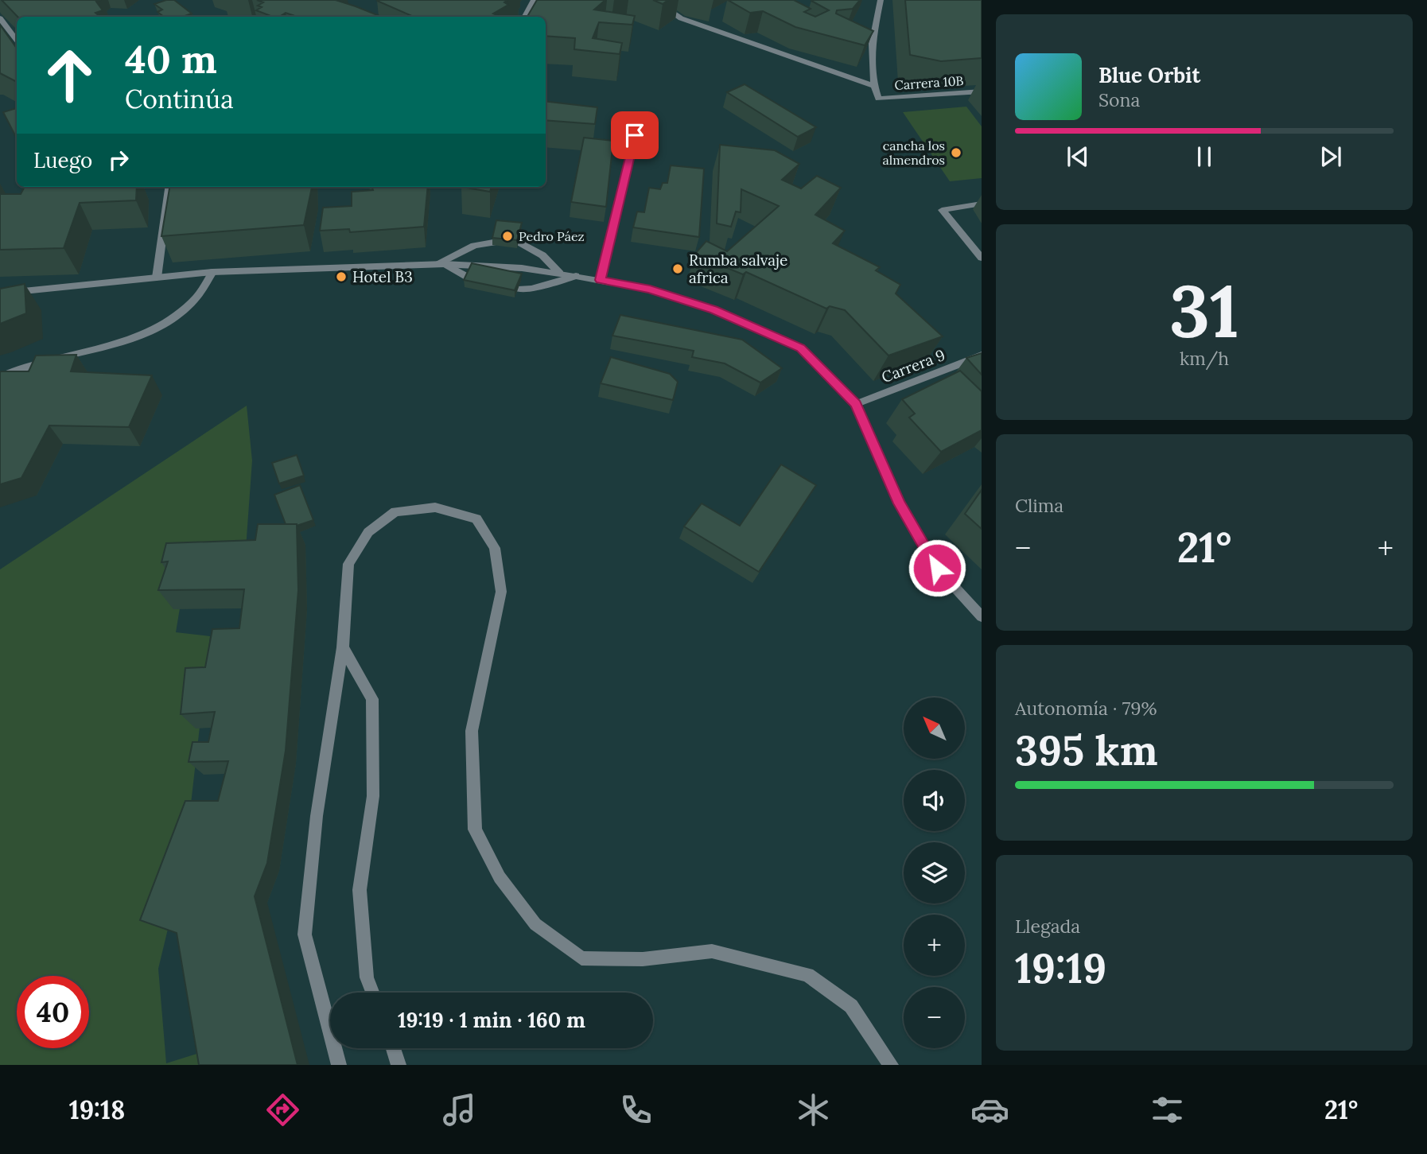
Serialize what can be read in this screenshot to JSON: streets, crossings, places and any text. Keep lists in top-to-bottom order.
{
  "streets": {
    "street": ["Carrera 10B", "Carrera 9"]
  },
  "places": [
    "cancha los almendros",
    "Pedro Páez",
    "Rumba salvaje africa",
    "Hotel B3"
  ],
  "north": "top left",
  "page": {
    "turn": ["40 m", "Continúa"],
    "song": ["Blue Orbit", "Sona"],
    "then": "Luego",
    "tile": [
      ["31", "km/h"],
      "Clima",
      ["Autonomía · 79%", "395 km"],
      ["Llegada", "19:19"]
    ],
    "heat": ["−", "21°", "+"],
    "map_buttons": ["+", "−"],
    "limit": "40",
    "trip": "19:19 · 1 min · 160 m",
    "tabs": ["19:18", "21°"]
  }
}
